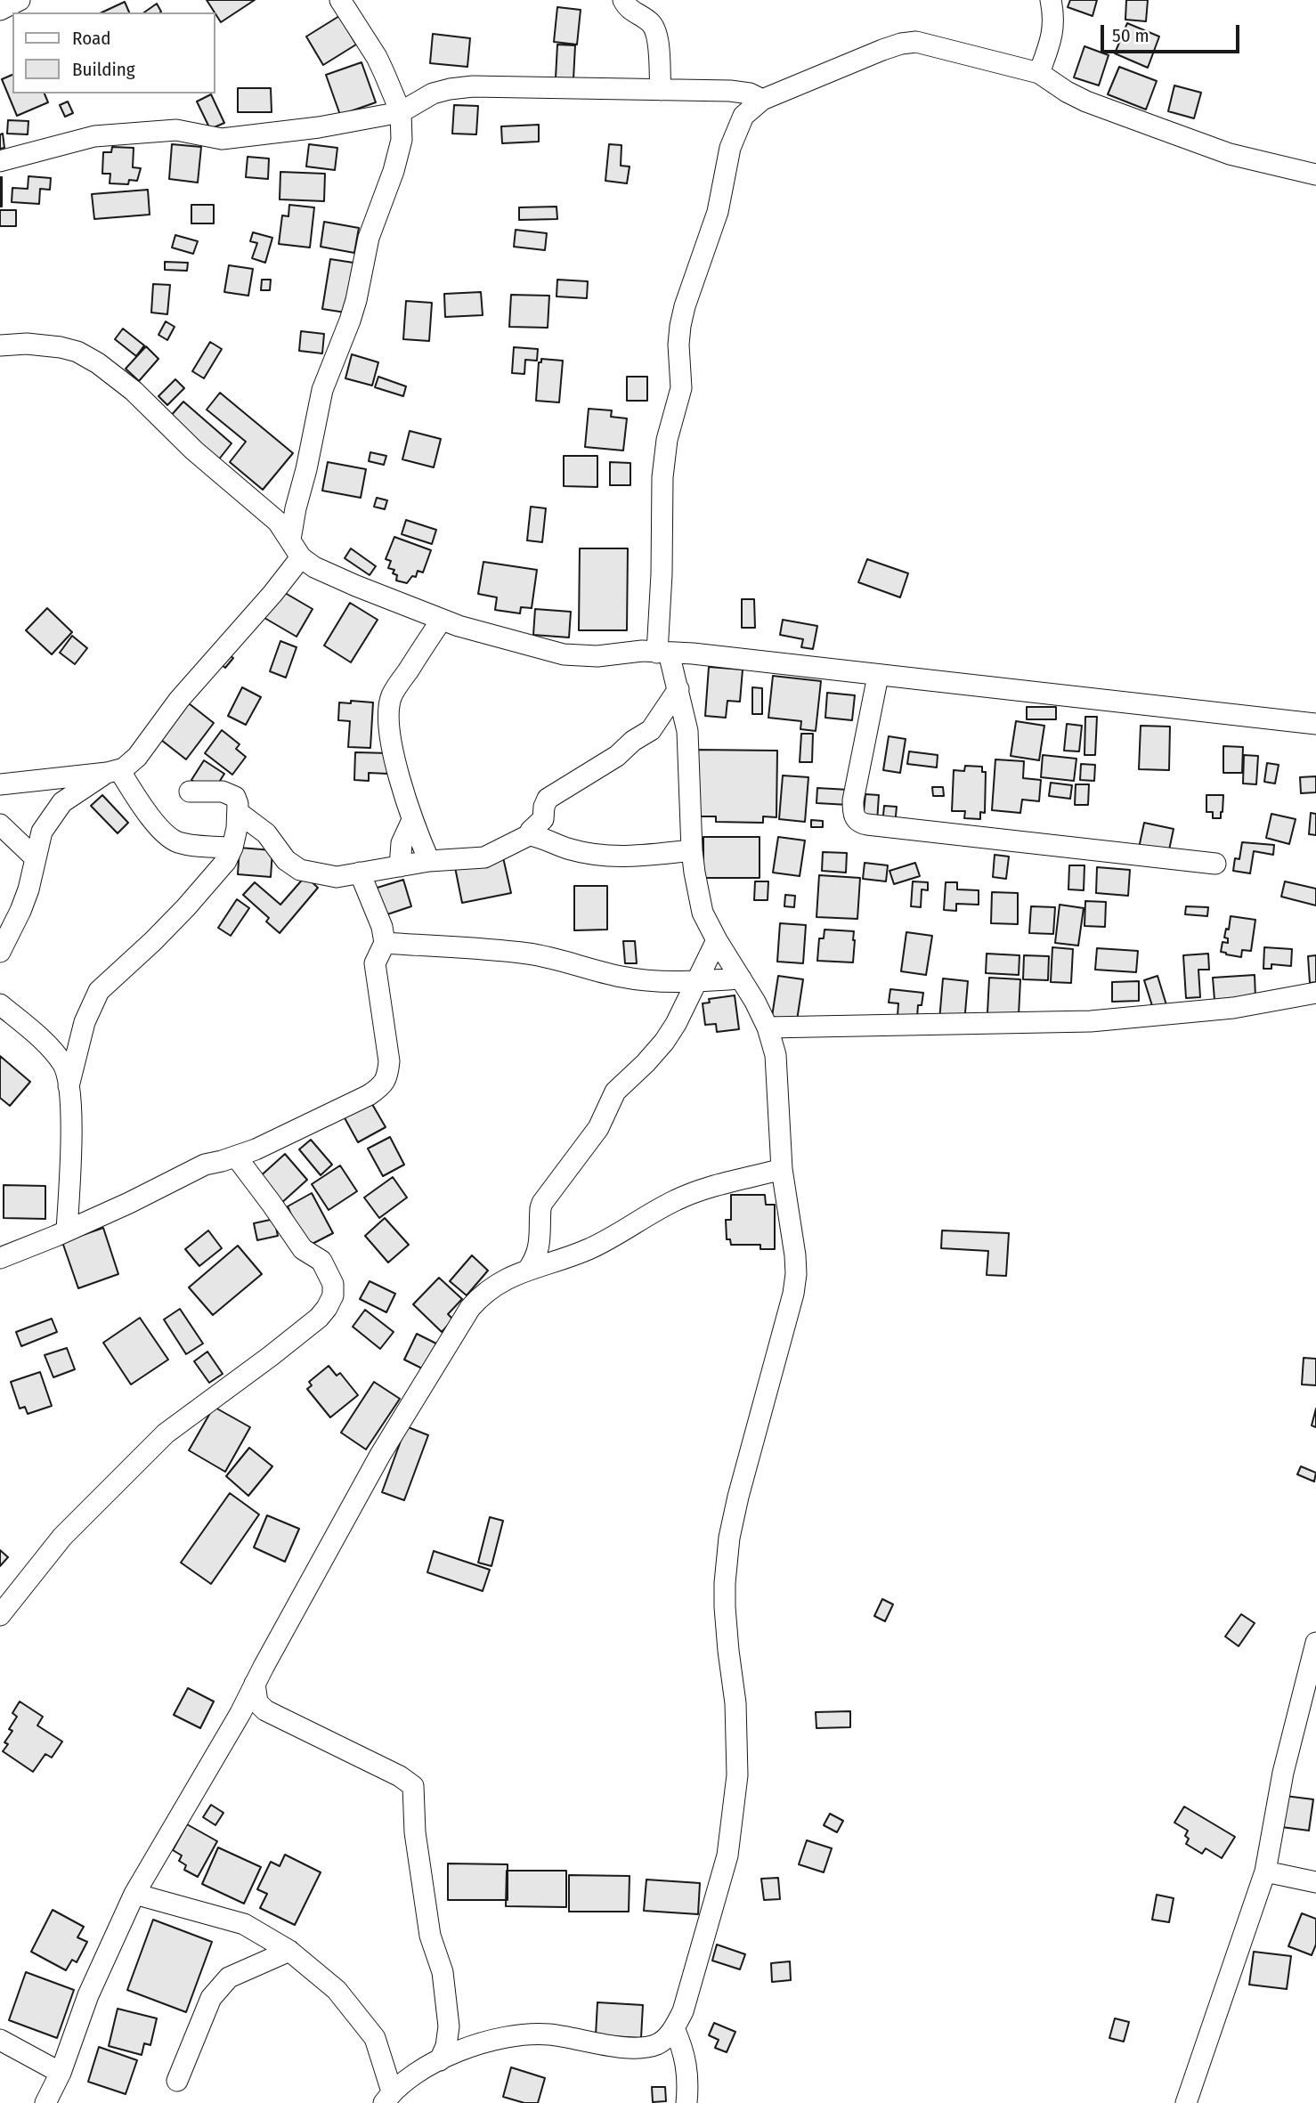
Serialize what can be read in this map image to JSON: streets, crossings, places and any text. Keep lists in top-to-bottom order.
{
  "legend": ["Road", "Building"],
  "scale_bar": "50 m"
}
